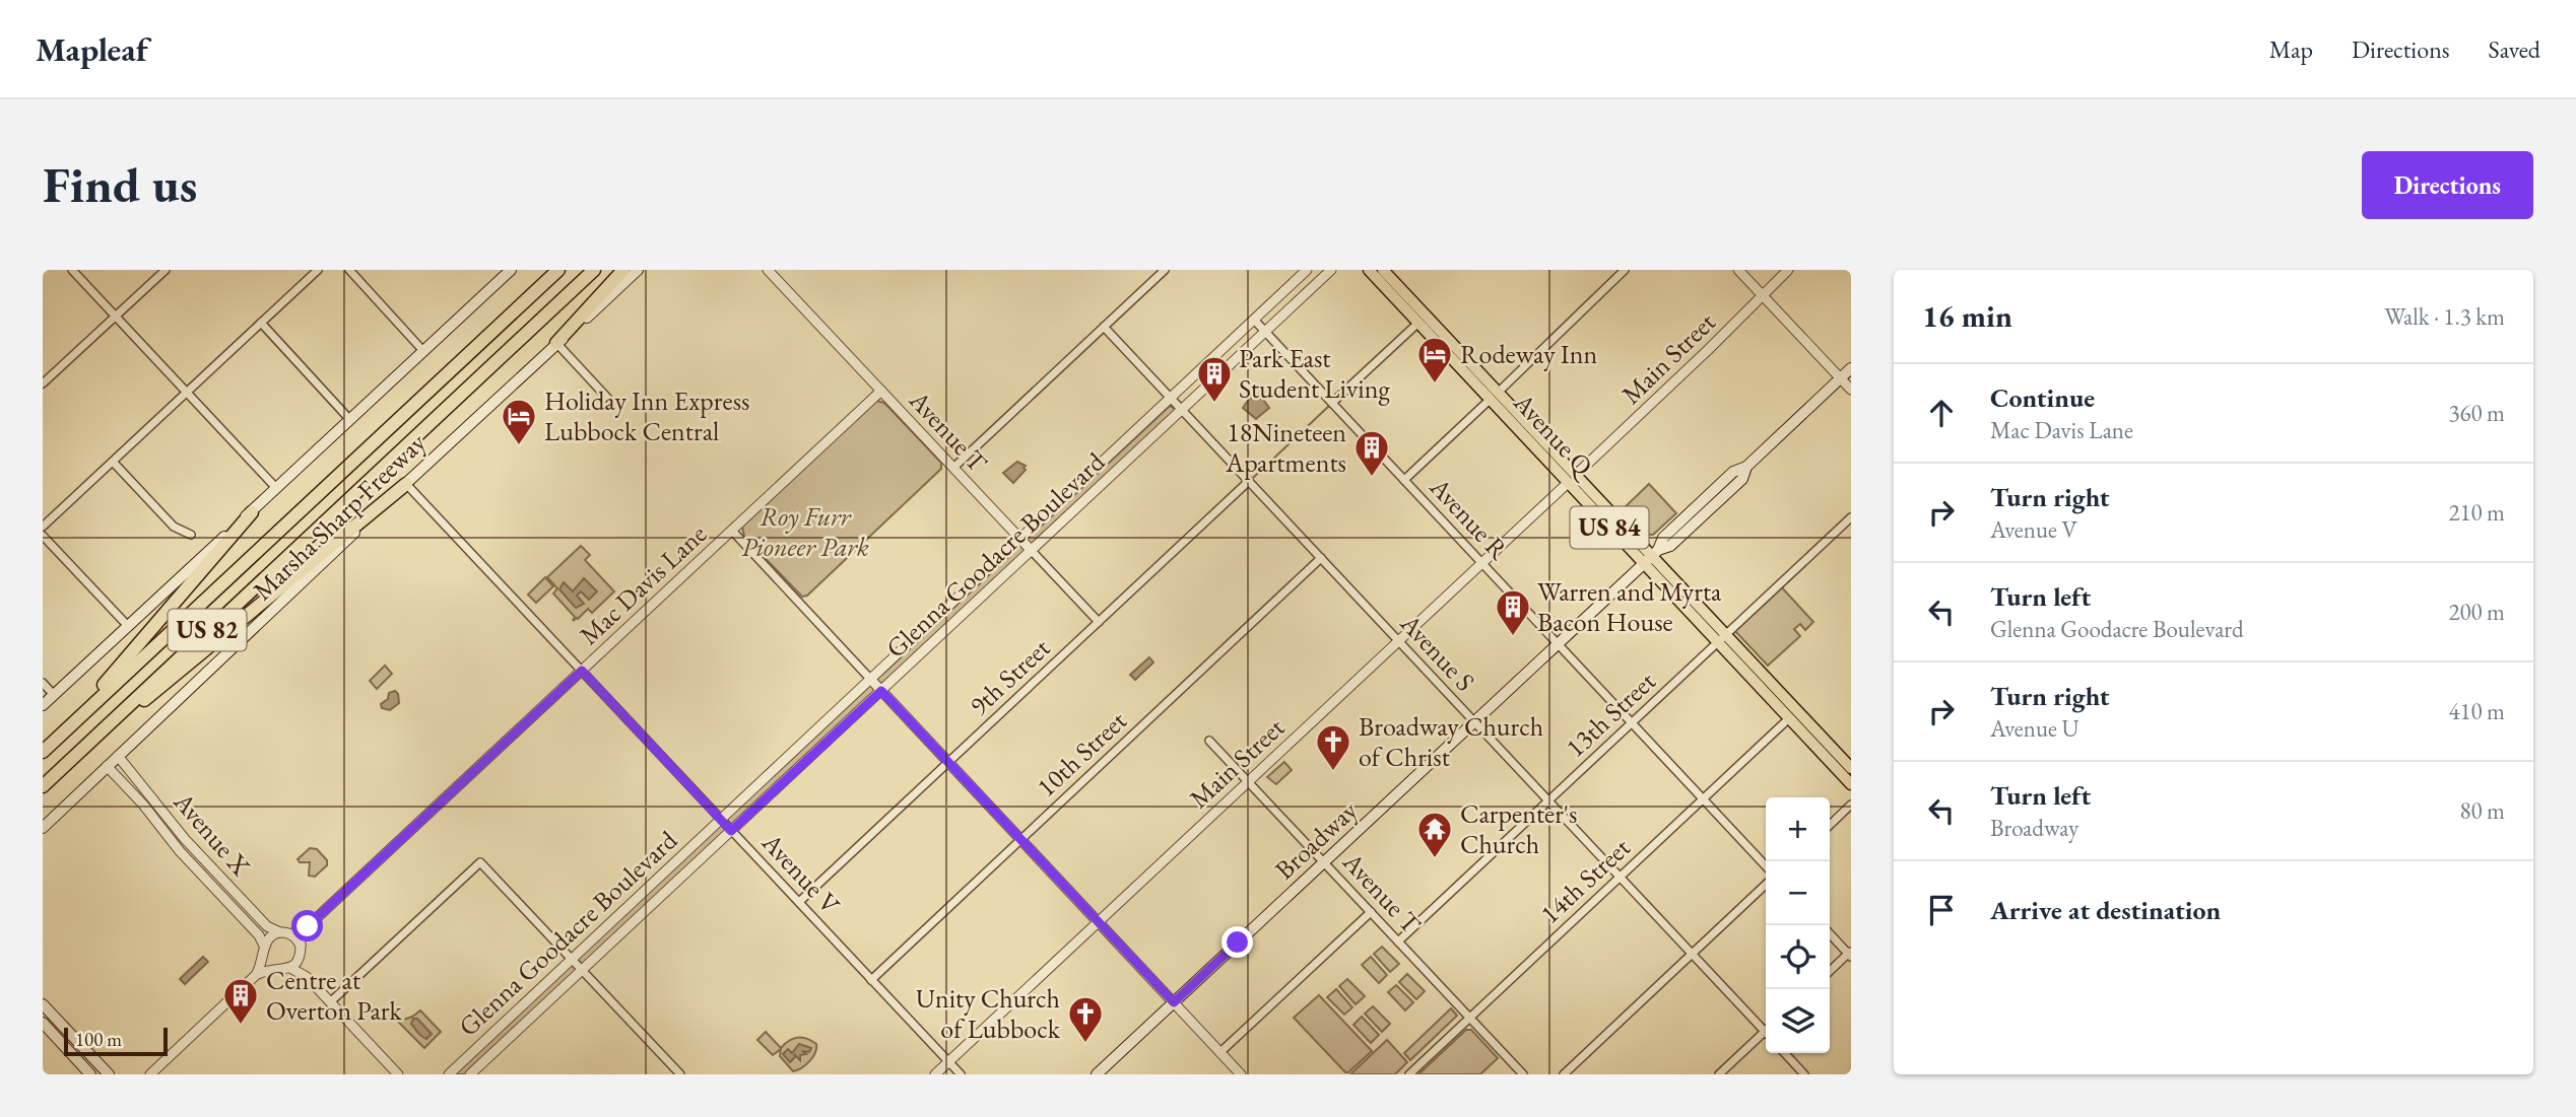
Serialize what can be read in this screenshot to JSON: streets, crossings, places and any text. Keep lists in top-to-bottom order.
{
  "streets": {
    "highway": [
      "Avenue Q",
      "Marsha Sharp Freeway",
      "US 84",
      "US 82"
    ],
    "main road": ["Broadway"],
    "street": [
      "Main Street",
      "Avenue T",
      "Avenue R",
      "Glenna Goodacre Boulevard",
      "Mac Davis Lane",
      "Avenue S",
      "9th Street",
      "13th Street",
      "10th Street",
      "Avenue X",
      "Avenue V",
      "14th Street"
    ]
  },
  "crossings": [
    ["Main Street", "Avenue T"],
    ["Main Street", "Avenue Q"],
    ["Main Street", "Avenue R"],
    ["Main Street", "Avenue S"],
    ["Main Street", "Avenue V"],
    ["Avenue T", "Glenna Goodacre Boulevard"],
    ["Avenue T", "Mac Davis Lane"],
    ["Avenue T", "9th Street"],
    ["Avenue T", "13th Street"],
    ["Avenue T", "Broadway"],
    ["Avenue T", "14th Street"],
    ["Avenue Q", "13th Street"],
    ["Avenue Q", "Broadway"],
    ["Avenue Q", "14th Street"],
    ["Marsha Sharp Freeway", "Avenue X"],
    ["Marsha Sharp Freeway", "Avenue V"],
    ["Avenue R", "Glenna Goodacre Boulevard"],
    ["Avenue R", "13th Street"],
    ["Avenue R", "Broadway"],
    ["Avenue R", "14th Street"],
    ["Glenna Goodacre Boulevard", "Avenue S"],
    ["Glenna Goodacre Boulevard", "Avenue V"],
    ["Mac Davis Lane", "Avenue V"],
    ["Avenue S", "9th Street"],
    ["Avenue S", "13th Street"],
    ["Avenue S", "10th Street"],
    ["Avenue S", "Broadway"],
    ["Avenue S", "14th Street"],
    ["9th Street", "Avenue V"],
    ["10th Street", "Avenue V"]
  ],
  "parks": ["Roy Furr Pioneer Park"],
  "places": {
    "hotel": ["Rodeway Inn", "Holiday Inn Express Lubbock Central"],
    "building": [
      "Park East Student Living",
      "18Nineteen Apartments",
      "Warren and Myrta Bacon House",
      "Centre at Overton Park"
    ],
    "church": ["Broadway Church of Christ", "Unity Church of Lubbock"],
    "temple": ["Carpenter's Church"]
  },
  "scale_bar": "100 m",
  "page": {
    "header": "Mapleaf",
    "nav": ["Map", "Directions", "Saved"],
    "buttons": "Directions",
    "title": "Find us",
    "heading": ["16 min", "Walk · 1.3 km"],
    "list": [
      ["Continue", "Mac Davis Lane", "360 m"],
      ["Turn right", "Avenue V", "210 m"],
      ["Turn left", "Glenna Goodacre Boulevard", "200 m"],
      ["Turn right", "Avenue U", "410 m"],
      ["Turn left", "Broadway", "80 m"],
      "Arrive at destination"
    ],
    "map_buttons": ["+", "−"],
    "scale": "100 m"
  }
}
